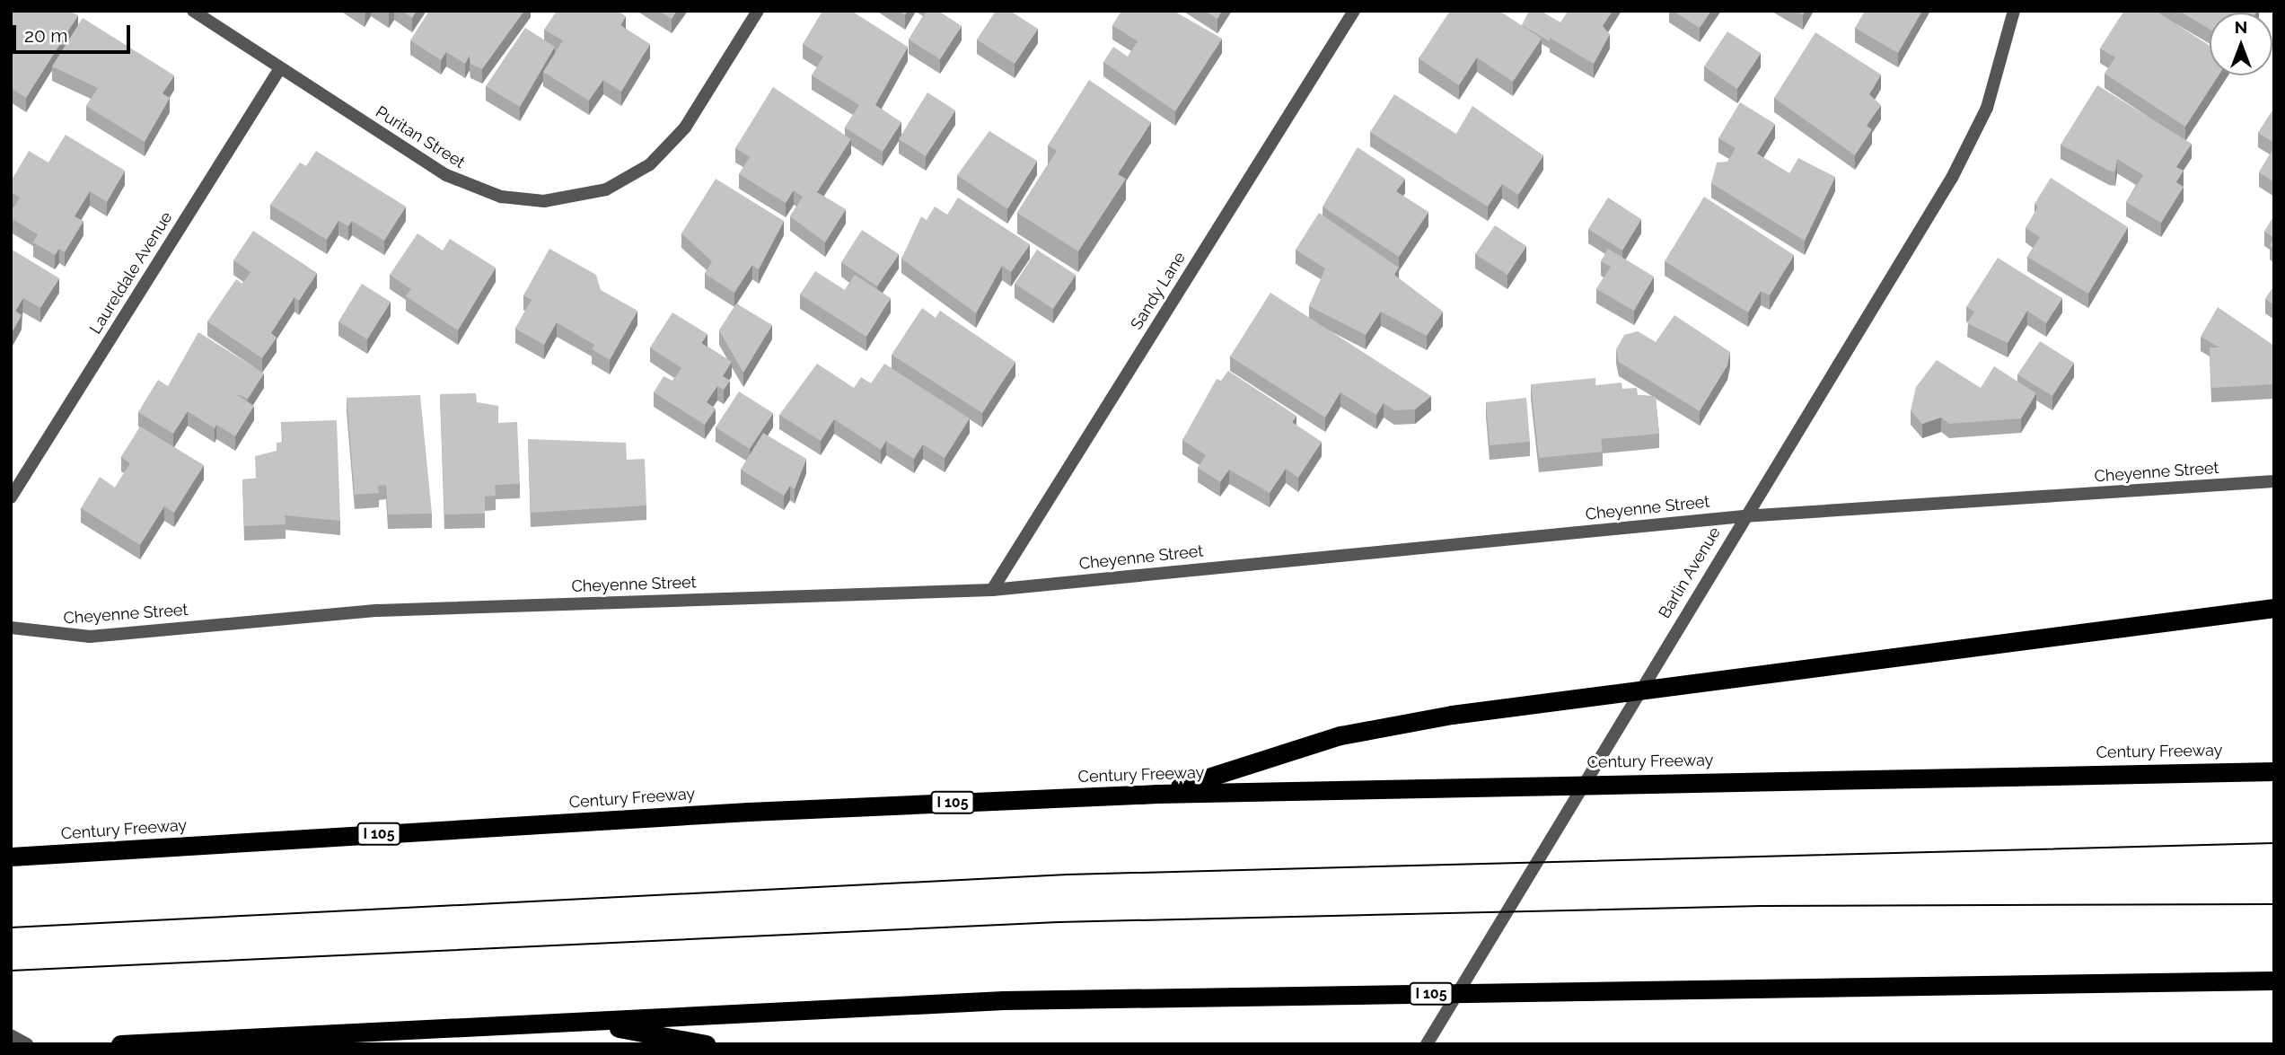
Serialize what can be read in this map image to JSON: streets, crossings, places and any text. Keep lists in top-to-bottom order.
{
  "streets": {
    "highway": ["Century Freeway", "I 105"],
    "street": [
      "Puritan Street",
      "Laureldale Avenue",
      "Sandy Lane",
      "Cheyenne Street",
      "Barlin Avenue"
    ]
  },
  "crossings": [
    ["Puritan Street", "Laureldale Avenue"],
    ["Sandy Lane", "Cheyenne Street"],
    ["Cheyenne Street", "Barlin Avenue"]
  ],
  "scale_bar": "20 m",
  "north": "top"
}
